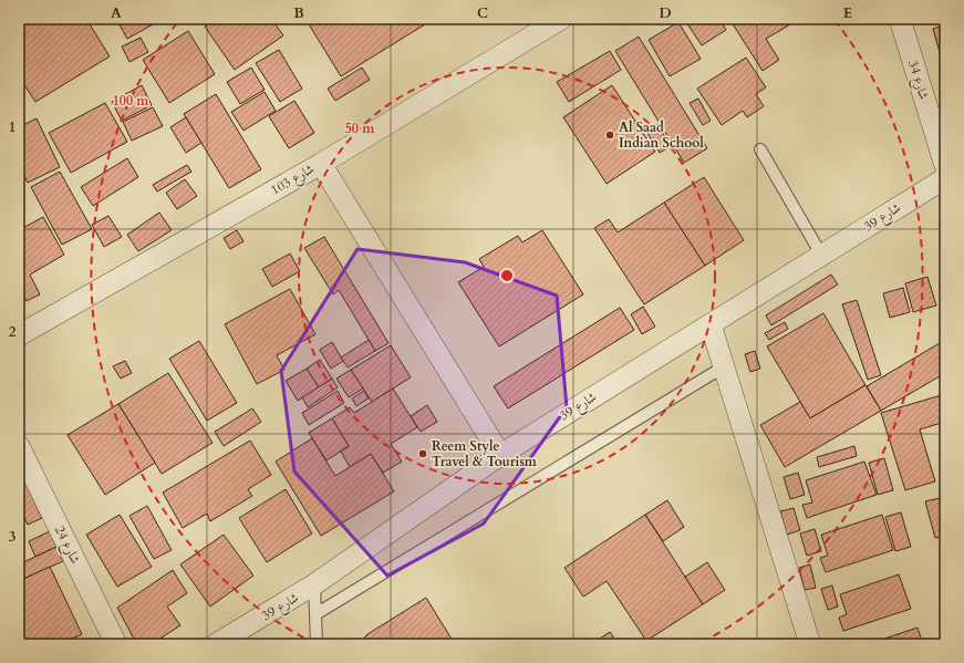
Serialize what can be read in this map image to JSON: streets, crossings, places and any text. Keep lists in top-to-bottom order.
{
  "streets": {
    "street": [
      "شارع 34",
      "شارع 103",
      "شارع 39",
      "شارع 24"
    ]
  },
  "places": ["Al Saad Indian School", "Reem Style Travel & Tourism"],
  "grid": {
    "columns": [
      "A",
      "B",
      "C",
      "D",
      "E"
    ],
    "rows": ["1", "2", "3"]
  },
  "rings": ["100 m", "50 m"]
}
